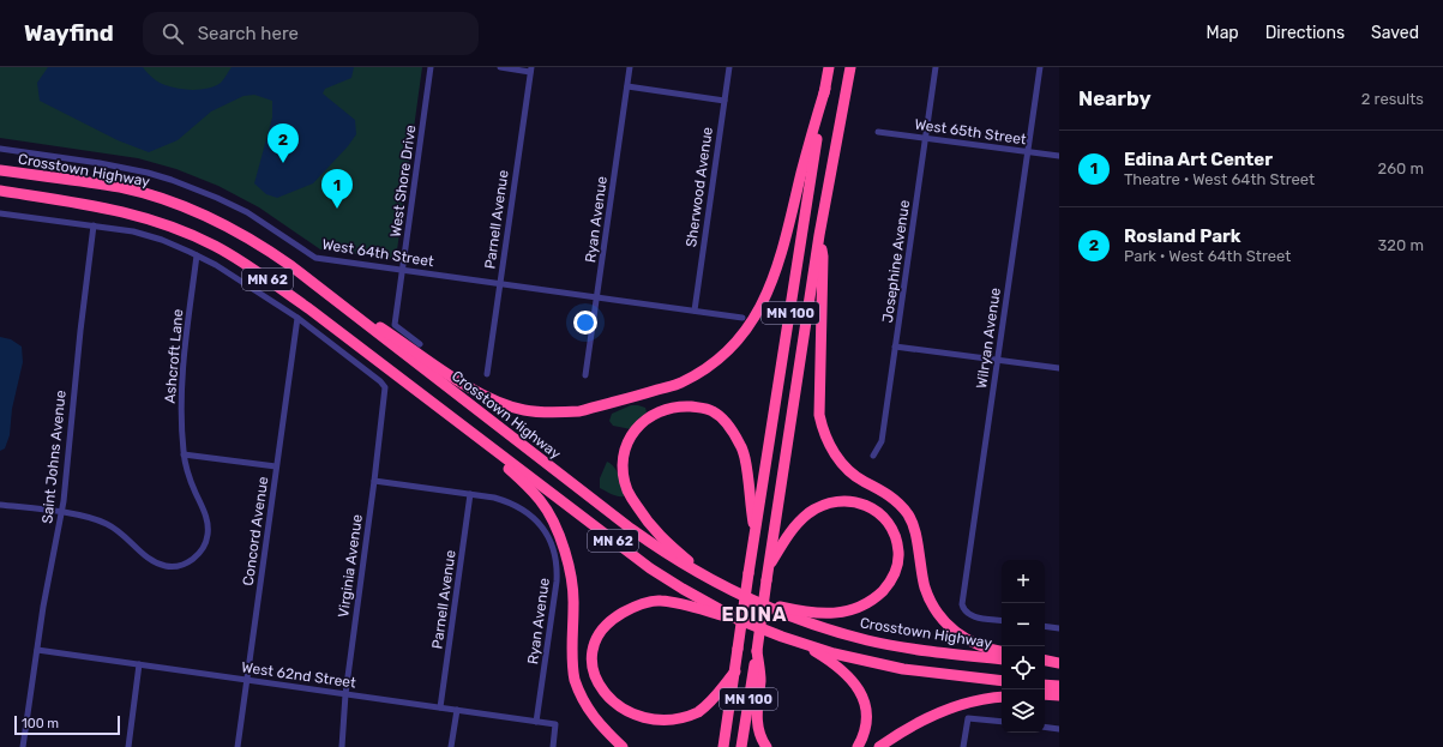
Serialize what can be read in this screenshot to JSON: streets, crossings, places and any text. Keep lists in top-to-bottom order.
{
  "streets": {
    "highway": ["Crosstown Highway", "MN 62", "MN 100"],
    "street": [
      "West 65th Street",
      "West Shore Drive",
      "Sherwood Avenue",
      "Parnell Avenue",
      "Ryan Avenue",
      "West 64th Street",
      "Josephine Avenue",
      "Wilryan Avenue",
      "Ashcroft Lane",
      "Saint Johns Avenue",
      "Concord Avenue",
      "Virginia Avenue",
      "West 62nd Street"
    ]
  },
  "crossings": [
    ["West 65th Street", "Josephine Avenue"],
    ["West 65th Street", "Wilryan Avenue"],
    ["West Shore Drive", "West 64th Street"],
    ["Sherwood Avenue", "West 64th Street"],
    ["Parnell Avenue", "Ryan Avenue"],
    ["Parnell Avenue", "West 64th Street"],
    ["Parnell Avenue", "West 62nd Street"],
    ["Ryan Avenue", "West 64th Street"],
    ["Ryan Avenue", "Virginia Avenue"],
    ["Ryan Avenue", "West 62nd Street"],
    ["Ashcroft Lane", "Saint Johns Avenue"],
    ["Saint Johns Avenue", "West 62nd Street"],
    ["Concord Avenue", "Virginia Avenue"],
    ["Concord Avenue", "West 62nd Street"],
    ["Virginia Avenue", "West 62nd Street"]
  ],
  "districts": ["EDINA"],
  "scale_bar": "100 m",
  "page": {
    "header": "Wayfind",
    "search": "Search here",
    "nav": ["Map", "Directions", "Saved"],
    "heading": ["Nearby", "2 results"],
    "pins": ["2", "1"],
    "list": [
      {
        "mark": "1",
        "name": "Edina Art Center",
        "note": "Theatre · West 64th Street",
        "value": "260 m"
      },
      {
        "mark": "2",
        "name": "Rosland Park",
        "note": "Park · West 64th Street",
        "value": "320 m"
      }
    ],
    "map_buttons": ["+", "−"],
    "scale": "100 m"
  }
}
